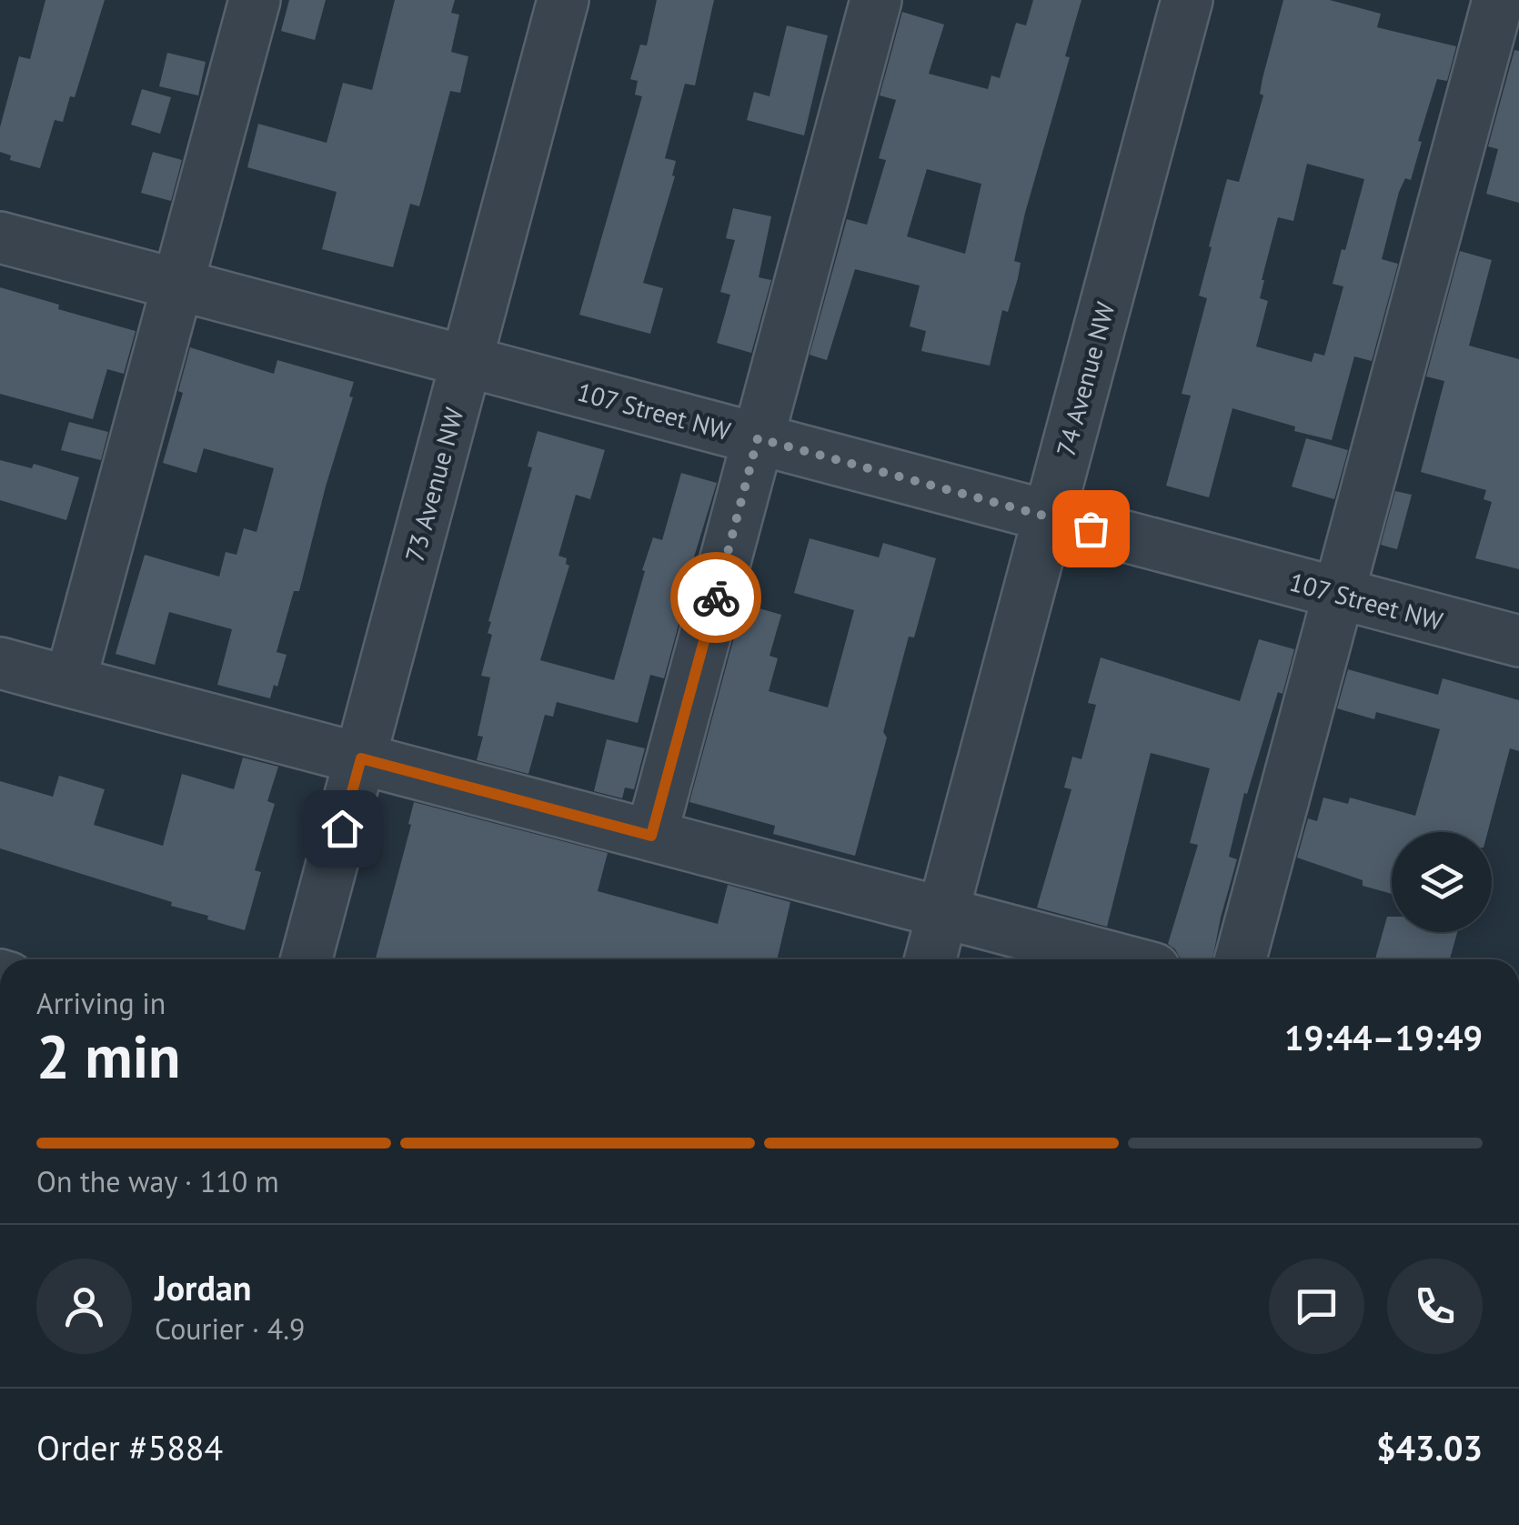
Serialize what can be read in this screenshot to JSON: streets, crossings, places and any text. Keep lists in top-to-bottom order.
{
  "streets": {
    "street": ["74 Avenue NW", "107 Street NW", "73 Avenue NW"]
  },
  "crossings": [
    ["74 Avenue NW", "107 Street NW"],
    ["107 Street NW", "73 Avenue NW"]
  ],
  "page": {
    "heading": ["2 min", "Arriving in", "19:44–19:49"],
    "panel": [
      "Jordan",
      "Courier · 4.9",
      "Order #5884",
      "$43.03"
    ],
    "bar": "On the way · 110 m"
  }
}
